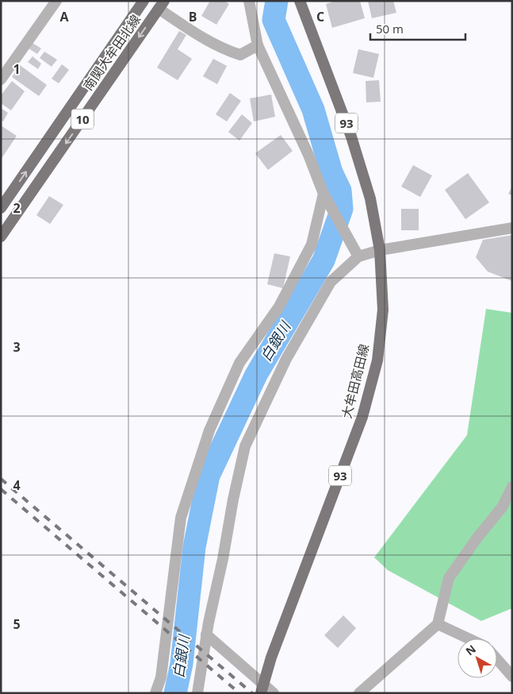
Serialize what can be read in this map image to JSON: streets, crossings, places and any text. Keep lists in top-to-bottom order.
{
  "streets": {
    "main road": [
      "南関大牟田北線",
      "10",
      "93",
      "大牟田高田線"
    ]
  },
  "water": ["白銀川"],
  "scale_bar": "50 m",
  "north": "top left",
  "grid": {
    "columns": ["A", "B", "C"],
    "rows": [
      "1",
      "2",
      "3",
      "4",
      "5"
    ]
  }
}
